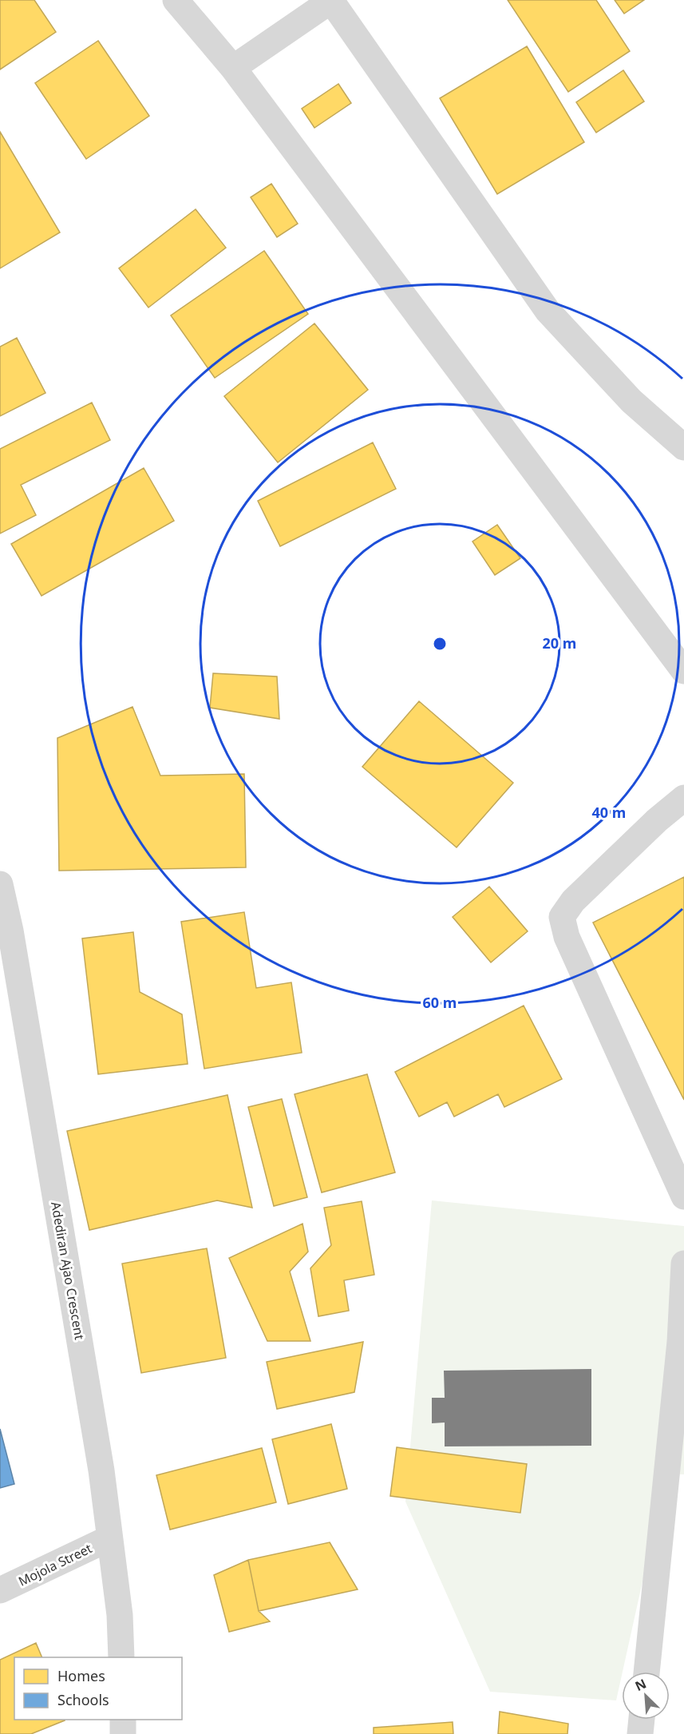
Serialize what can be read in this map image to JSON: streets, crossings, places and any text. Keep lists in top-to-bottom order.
{
  "streets": {
    "street": ["Adediran Ajao Crescent", "Mojola Street"]
  },
  "crossings": [
    ["Adediran Ajao Crescent", "Mojola Street"]
  ],
  "legend": ["Homes", "Schools"],
  "north": "top left",
  "rings": ["20 m", "40 m", "60 m"]
}
